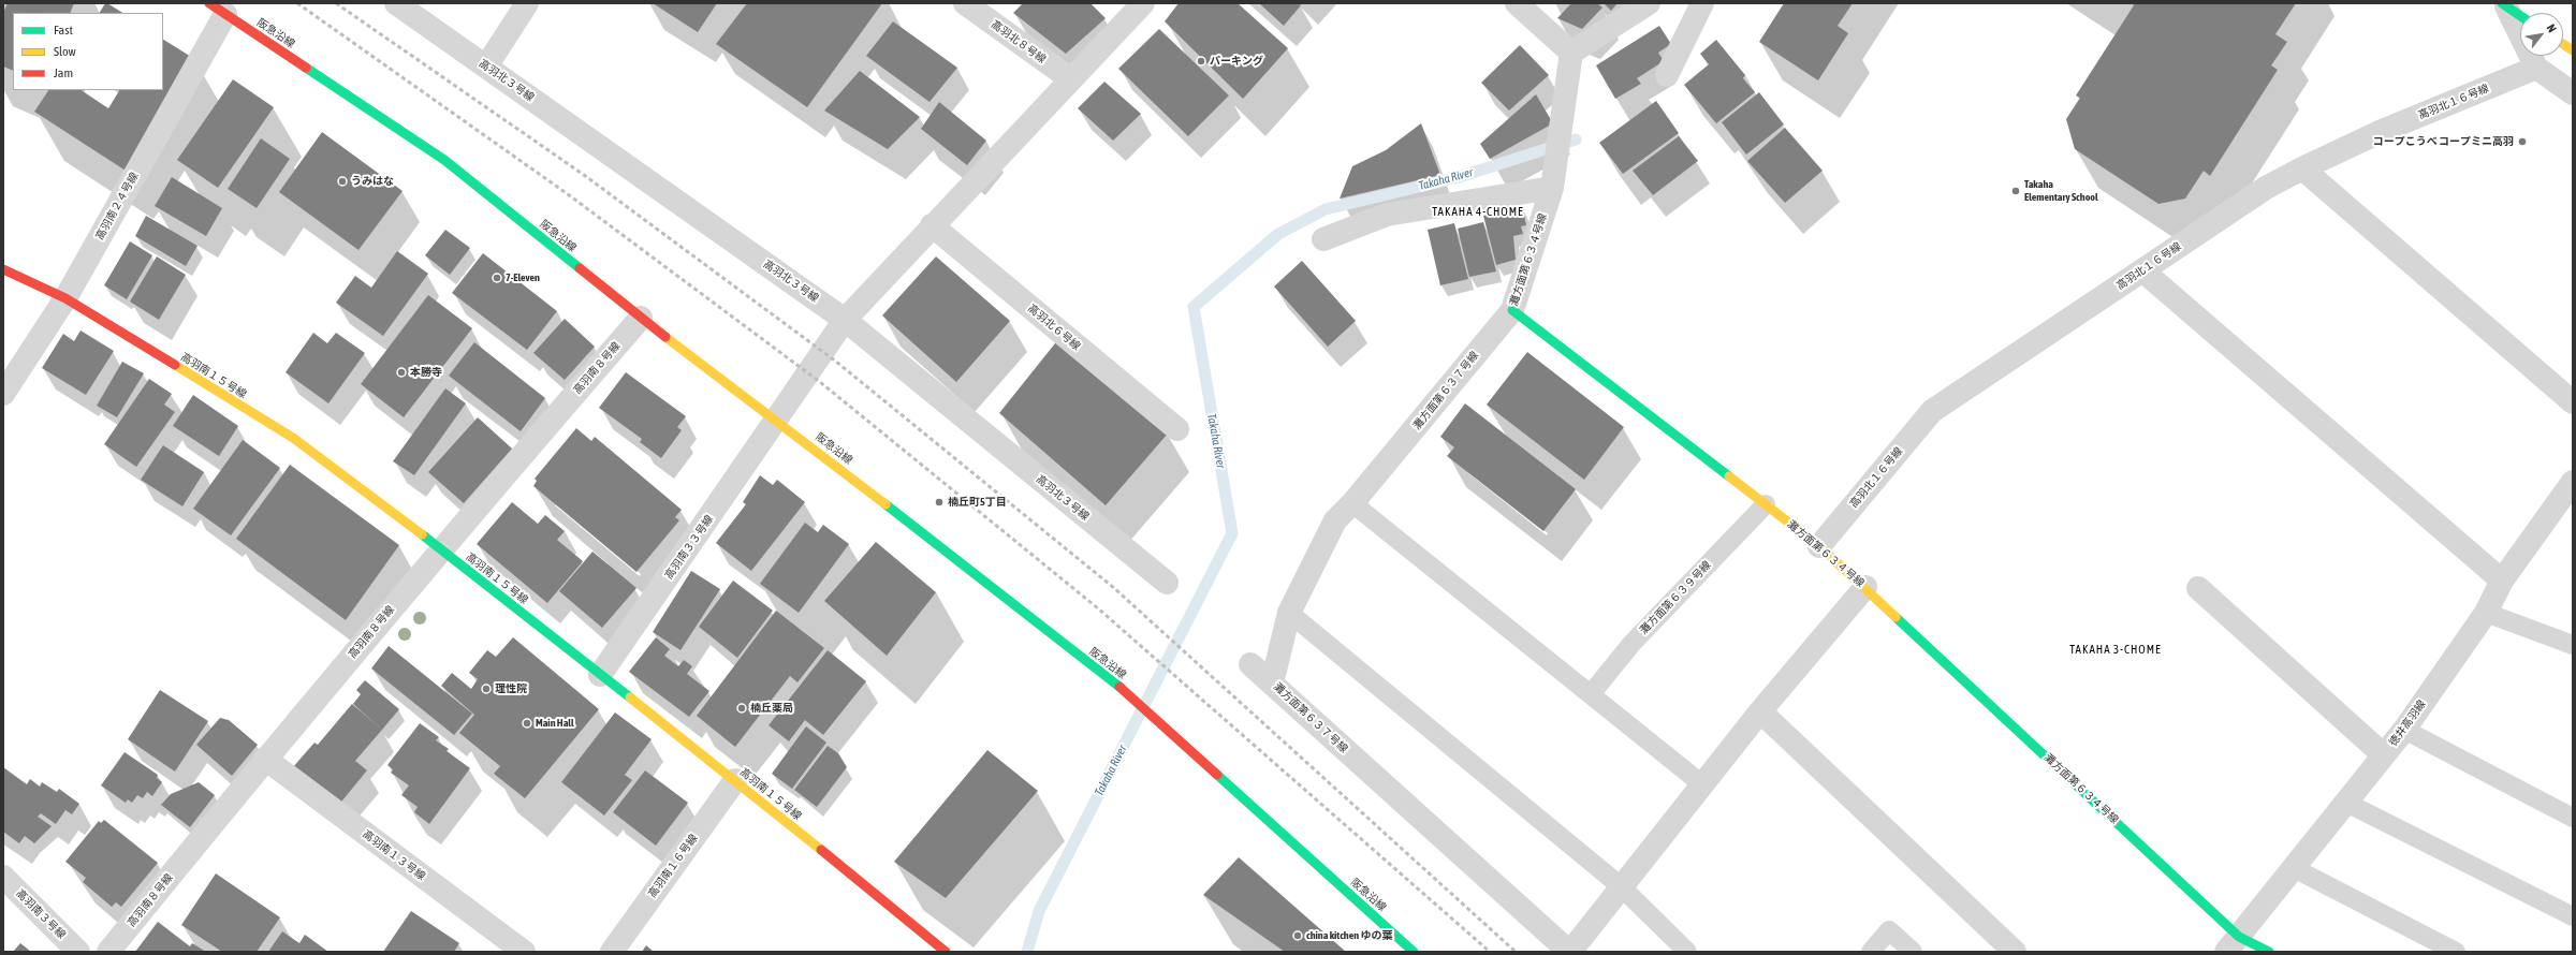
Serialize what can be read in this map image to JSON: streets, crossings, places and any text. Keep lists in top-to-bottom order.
{
  "streets": {
    "street": [
      "阪急沿線",
      "高羽北８号線",
      "高羽北３号線",
      "高羽北１６号線",
      "高羽南２４号線",
      "灘方面第６３４号線",
      "高羽北６号線",
      "高羽南８号線",
      "高羽南１５号線",
      "灘方面第６３７号線",
      "高羽南３３号線",
      "徳井高羽線",
      "高羽南１３号線",
      "高羽南１６号線",
      "高羽南３号線"
    ],
    "lane": ["灘方面第６３９号線"]
  },
  "crossings": [
    ["阪急沿線", "高羽南２４号線"],
    ["阪急沿線", "高羽南８号線"],
    ["阪急沿線", "高羽南３３号線"],
    ["高羽北８号線", "高羽南３３号線"],
    ["高羽北３号線", "高羽南３３号線"],
    ["高羽北１６号線", "灘方面第６３４号線"],
    ["高羽南２４号線", "高羽南１５号線"],
    ["灘方面第６３４号線", "灘方面第６３７号線"],
    ["灘方面第６３４号線", "灘方面第６３９号線"],
    ["灘方面第６３４号線", "徳井高羽線"],
    ["高羽北６号線", "高羽南３３号線"],
    ["高羽南８号線", "高羽南１５号線"],
    ["高羽南８号線", "高羽南１３号線"],
    ["高羽南１５号線", "高羽南３３号線"],
    ["高羽南１５号線", "高羽南１６号線"]
  ],
  "districts": ["TAKAHA 4-CHOME", "TAKAHA 3-CHOME"],
  "water": ["Takaha River"],
  "places": [
    "パーキング",
    "コープこうべ コープミニ高羽",
    "うみはな",
    "Takaha Elementary School",
    "7-Eleven",
    "本勝寺",
    "楠丘町5丁目",
    "理性院",
    "楠丘薬局",
    "Main Hall",
    "china kitchen ゆの葉"
  ],
  "legend": ["Fast", "Slow", "Jam"],
  "north": "top right"
}
